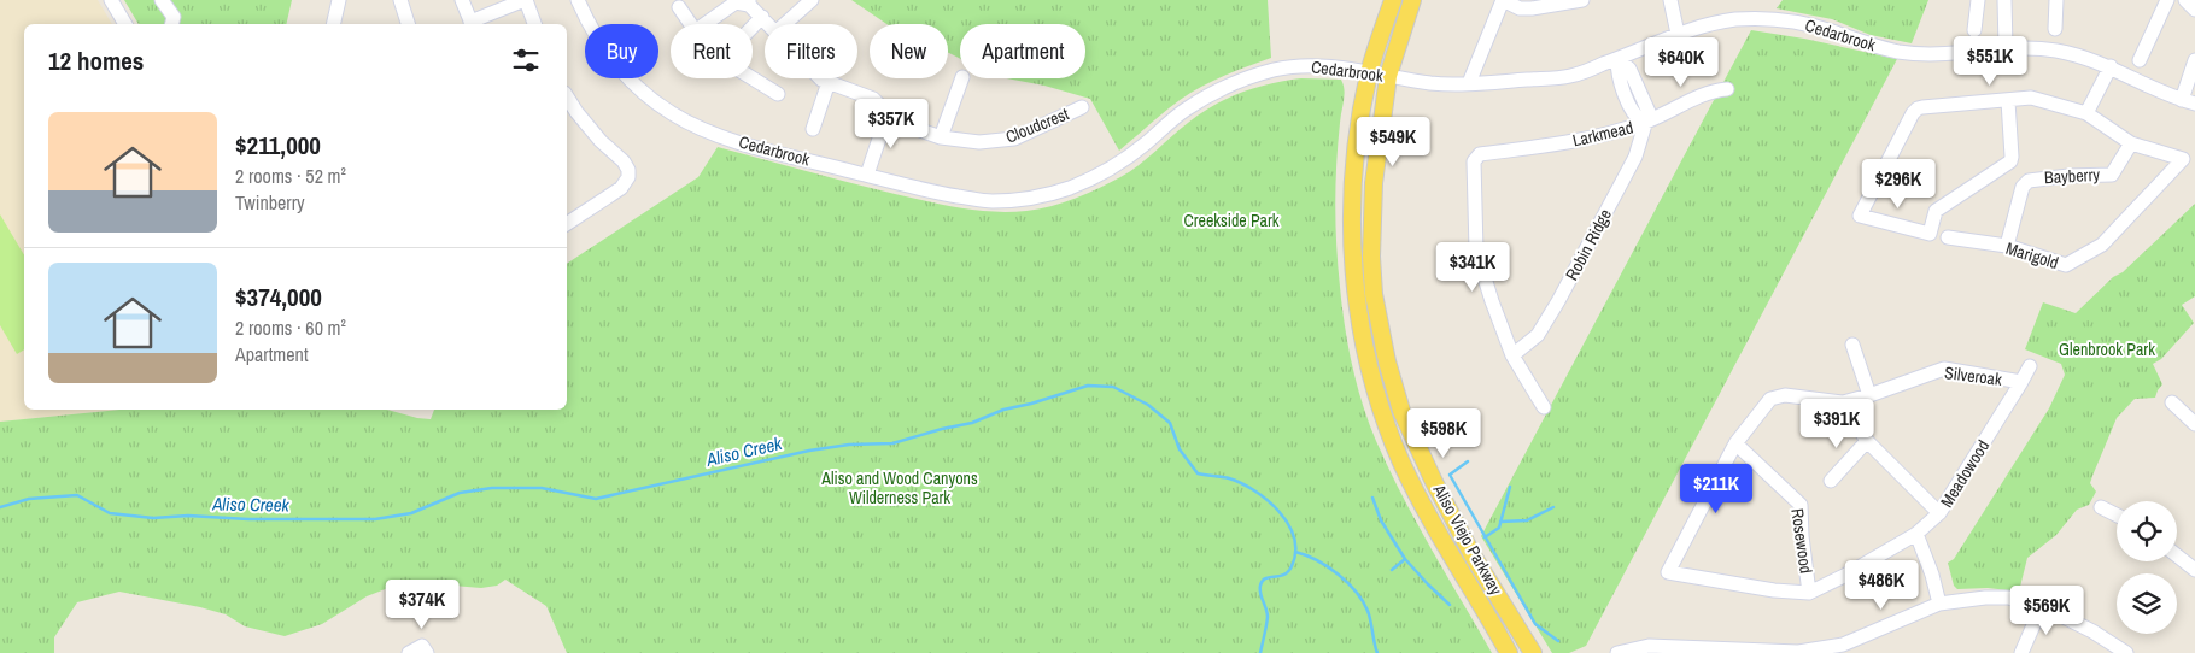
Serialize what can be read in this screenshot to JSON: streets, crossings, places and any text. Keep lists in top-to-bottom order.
{
  "streets": {
    "main road": ["Aliso Viejo Parkway"],
    "street": [
      "Cedarbrook",
      "Cloudcrest",
      "Larkmead",
      "Bayberry",
      "Robin Ridge",
      "Marigold",
      "Silveroak",
      "Meadowood",
      "Rosewood"
    ]
  },
  "crossings": [
    ["Cedarbrook", "Aliso Viejo Parkway"],
    ["Larkmead", "Robin Ridge"],
    ["Bayberry", "Marigold"],
    ["Silveroak", "Meadowood"],
    ["Silveroak", "Rosewood"],
    ["Meadowood", "Rosewood"]
  ],
  "water": ["Aliso Creek"],
  "parks": ["Creekside Park", "Glenbrook Park", "Aliso and Wood Canyons Wilderness Park"],
  "page": {
    "chip": [
      "Buy",
      "Rent",
      "Filters",
      "New",
      "Apartment"
    ],
    "heading": "12 homes",
    "price": [
      "$551K",
      "$640K",
      "$357K",
      "$549K",
      "$296K",
      "$341K",
      "$391K",
      "$598K",
      "$211K",
      "$486K",
      "$374K",
      "$569K"
    ],
    "list": [
      {
        "name": "$211,000",
        "note": "2 rooms · 52 m² · Twinberry"
      },
      {
        "name": "$374,000",
        "note": "2 rooms · 60 m² · Apartment"
      }
    ]
  }
}
